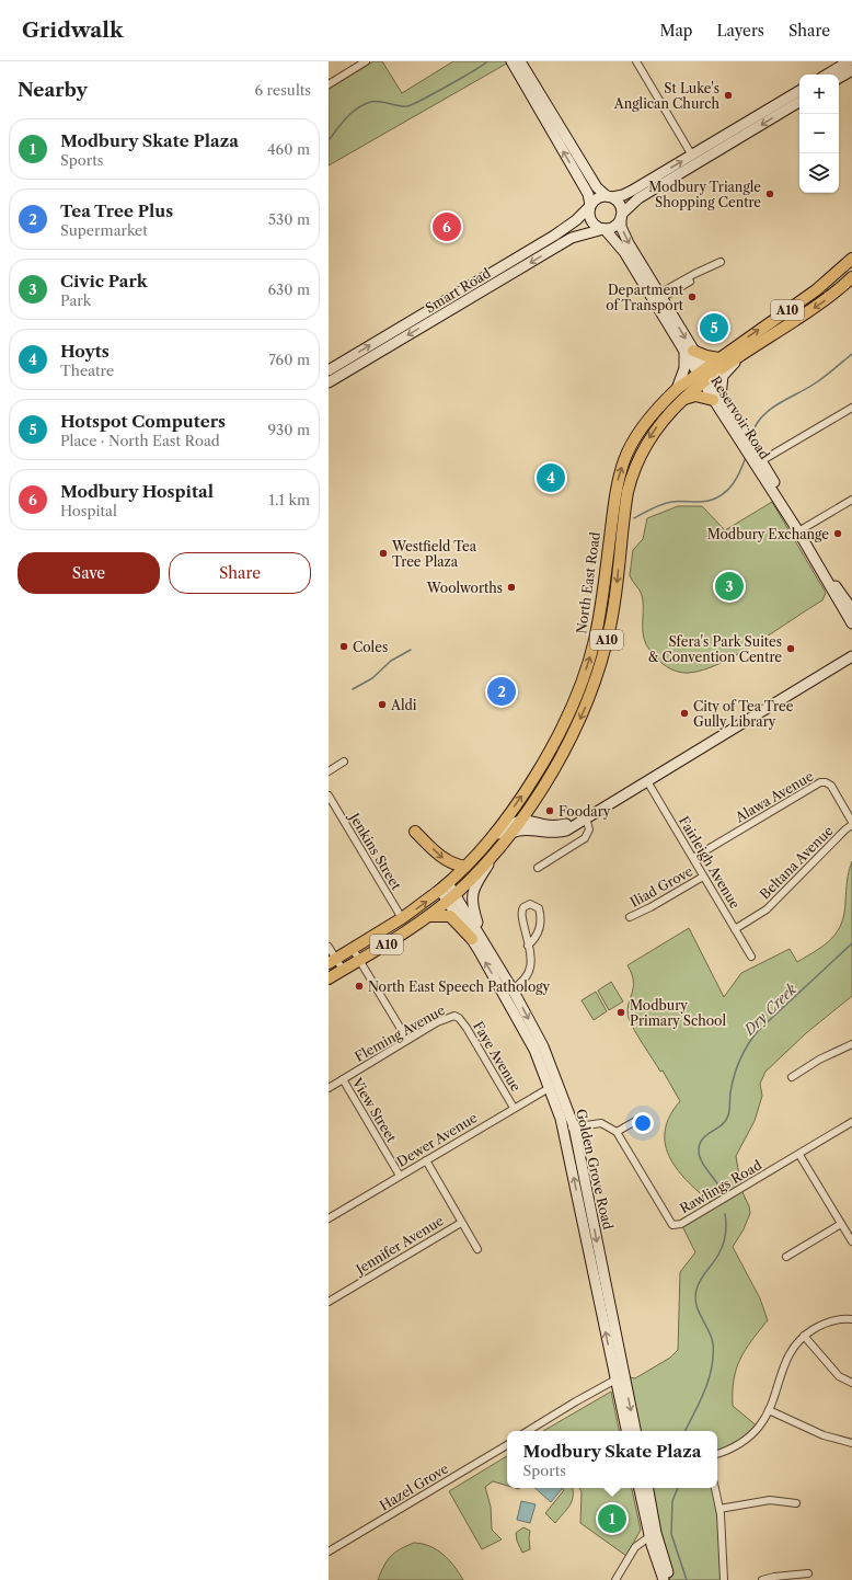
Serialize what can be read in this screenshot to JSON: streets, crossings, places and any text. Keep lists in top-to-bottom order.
{
  "streets": {
    "main road": [
      "Smart Road",
      "A10",
      "Reservoir Road",
      "North East Road",
      "Golden Grove Road"
    ],
    "street": [
      "Alawa Avenue",
      "Jenkins Street",
      "Fairleigh Avenue",
      "Beltana Avenue",
      "Iliad Grove",
      "Fleming Avenue",
      "Faye Avenue",
      "View Street",
      "Dewer Avenue",
      "Rawlings Road",
      "Jennifer Avenue",
      "Hazel Grove"
    ]
  },
  "crossings": [
    ["Smart Road", "Reservoir Road"],
    ["Reservoir Road", "North East Road"],
    ["North East Road", "Jenkins Street"],
    ["North East Road", "Golden Grove Road"],
    ["Alawa Avenue", "Fairleigh Avenue"],
    ["Fairleigh Avenue", "Beltana Avenue"],
    ["Fairleigh Avenue", "Iliad Grove"],
    ["Fleming Avenue", "Faye Avenue"],
    ["Fleming Avenue", "View Street"],
    ["Faye Avenue", "Dewer Avenue"],
    ["View Street", "Dewer Avenue"],
    ["Dewer Avenue", "Golden Grove Road"]
  ],
  "water": ["Dry Creek"],
  "places": [
    "St Luke's Anglican Church",
    "Modbury Triangle Shopping Centre",
    "Department of Transport",
    "Modbury Exchange",
    "Westfield Tea Tree Plaza",
    "Woolworths",
    "Coles",
    "Sfera's Park Suites & Convention Centre",
    "Aldi",
    "City of Tea Tree Gully Library",
    "Foodary",
    "North East Speech Pathology",
    "Modbury Primary School"
  ],
  "page": {
    "header": "Gridwalk",
    "nav": ["Map", "Layers", "Share"],
    "heading": ["Nearby", "6 results"],
    "map_buttons": ["+", "−"],
    "list": [
      {
        "mark": "1",
        "name": "Modbury Skate Plaza",
        "note": "Sports",
        "value": "460 m"
      },
      {
        "mark": "2",
        "name": "Tea Tree Plus",
        "note": "Supermarket",
        "value": "530 m"
      },
      {
        "mark": "3",
        "name": "Civic Park",
        "note": "Park",
        "value": "630 m"
      },
      {
        "mark": "4",
        "name": "Hoyts",
        "note": "Theatre",
        "value": "760 m"
      },
      {
        "mark": "5",
        "name": "Hotspot Computers",
        "note": "Place · North East Road",
        "value": "930 m"
      },
      {
        "mark": "6",
        "name": "Modbury Hospital",
        "note": "Hospital",
        "value": "1.1 km"
      }
    ],
    "pins": [
      "6",
      "5",
      "4",
      "3",
      "2",
      "1"
    ],
    "buttons": ["Save", "Share"],
    "popup": ["Modbury Skate Plaza", "Sports"]
  }
}
